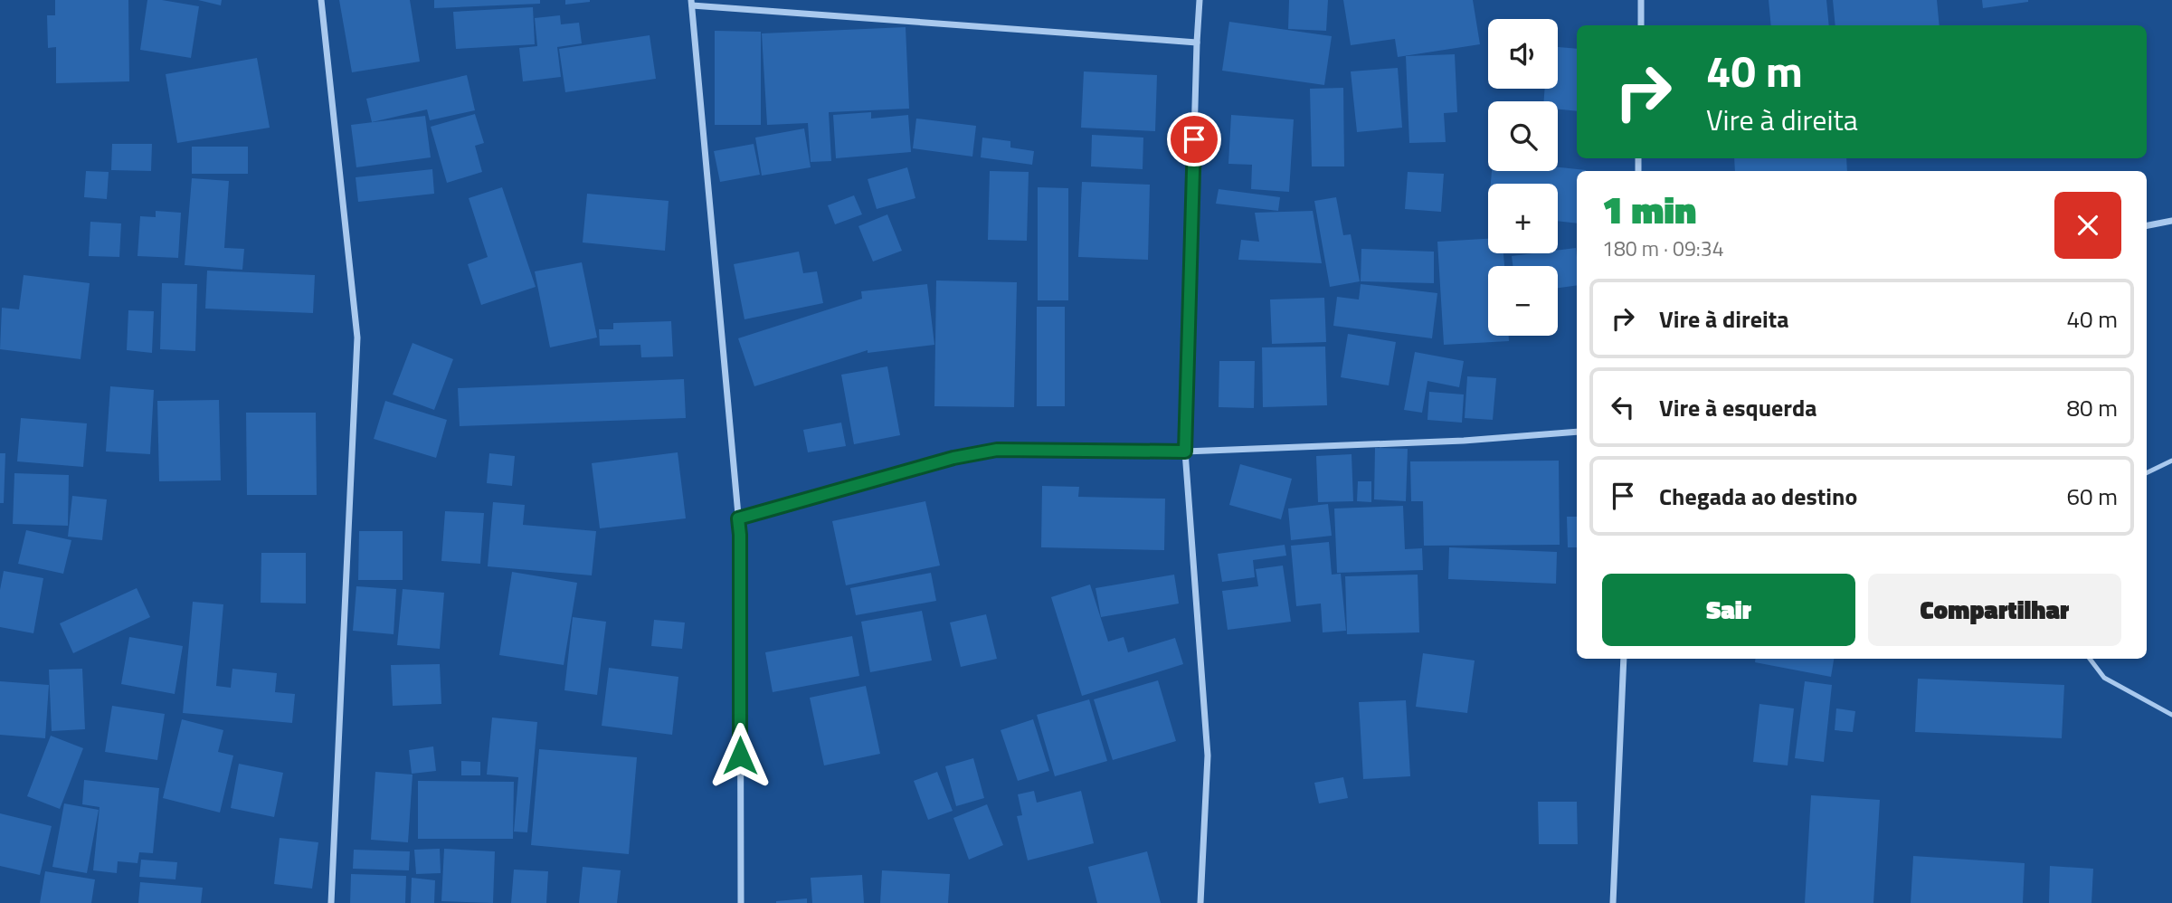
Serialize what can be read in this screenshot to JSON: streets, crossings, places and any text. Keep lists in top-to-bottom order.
{
  "page": {
    "map_buttons": ["+", "−"],
    "turn": ["40 m", "Vire à direita"],
    "heading": ["1 min", "180 m · 09:34"],
    "list": [
      {
        "name": "Vire à direita",
        "value": "40 m"
      },
      {
        "name": "Vire à esquerda",
        "value": "80 m"
      },
      {
        "name": "Chegada ao destino",
        "value": "60 m"
      }
    ],
    "buttons": ["Sair", "Compartilhar"]
  }
}
